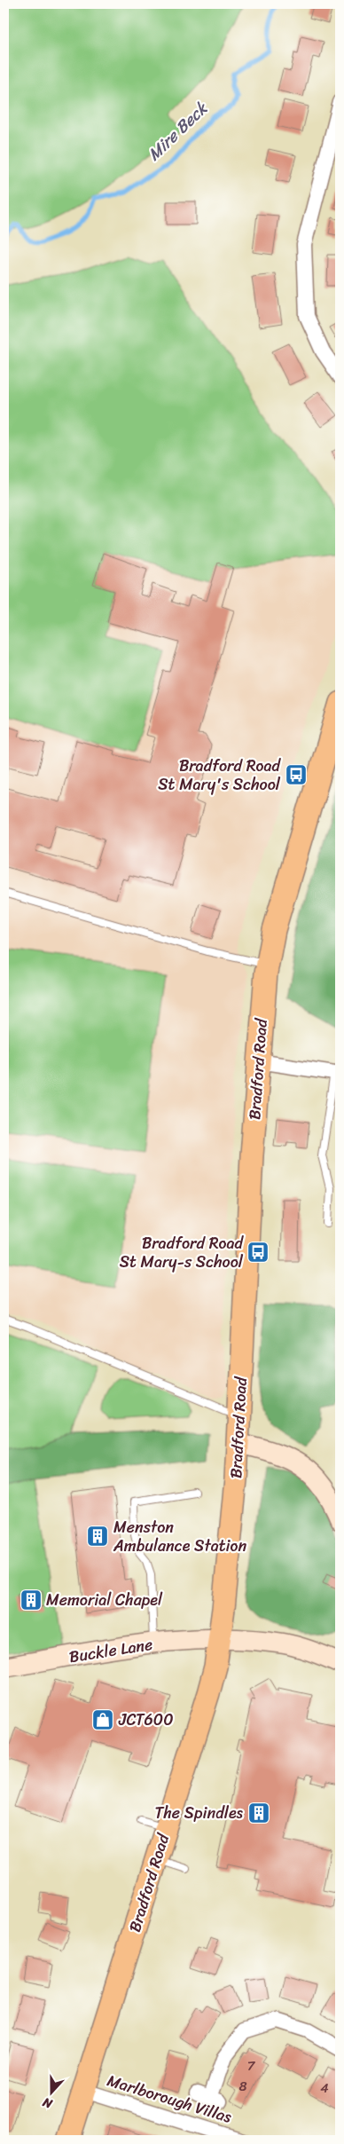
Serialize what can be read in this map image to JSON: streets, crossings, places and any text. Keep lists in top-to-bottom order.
{
  "streets": {
    "main road": ["Bradford Road"],
    "street": ["Buckle Lane", "Marlborough Villas"]
  },
  "crossings": [
    ["Bradford Road", "Buckle Lane"],
    ["Bradford Road", "Marlborough Villas"]
  ],
  "water": ["Mire Beck"],
  "places": {
    "bus stop": ["Bradford Road St Mary's School", "Bradford Road St Mary-s School"],
    "building": ["Menston Ambulance Station", "Memorial Chapel", "The Spindles"],
    "shop": ["JCT600"]
  },
  "house_numbers": ["7", "8", "4"],
  "north": "bottom"
}
